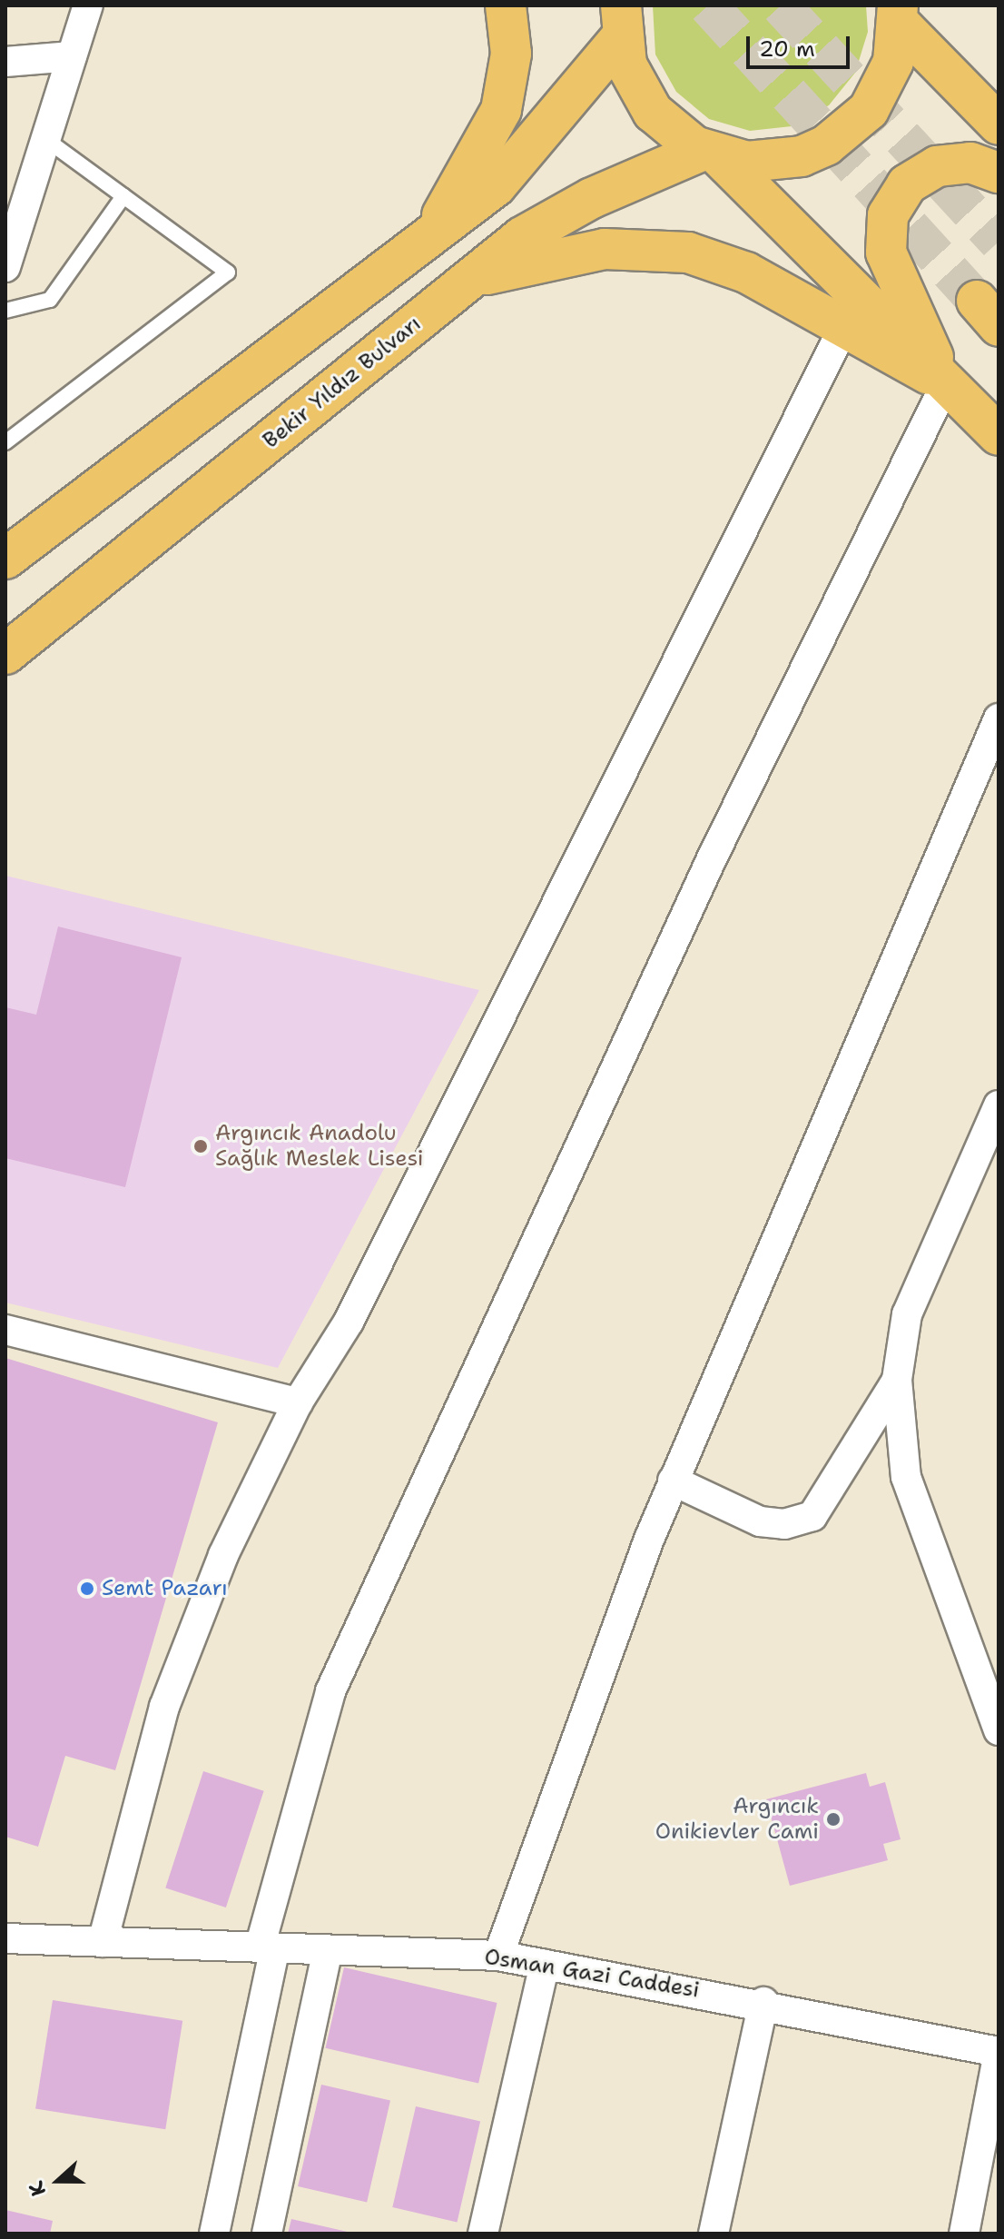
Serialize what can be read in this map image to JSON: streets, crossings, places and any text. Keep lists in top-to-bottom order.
{
  "streets": {
    "main road": ["Bekir Yıldız Bulvarı"],
    "street": ["Osman Gazi Caddesi"]
  },
  "places": ["Argıncık Anadolu Sağlık Meslek Lisesi", "Semt Pazarı", "Argıncık Onikievler Cami"],
  "scale_bar": "20 m",
  "north": "left"
}
